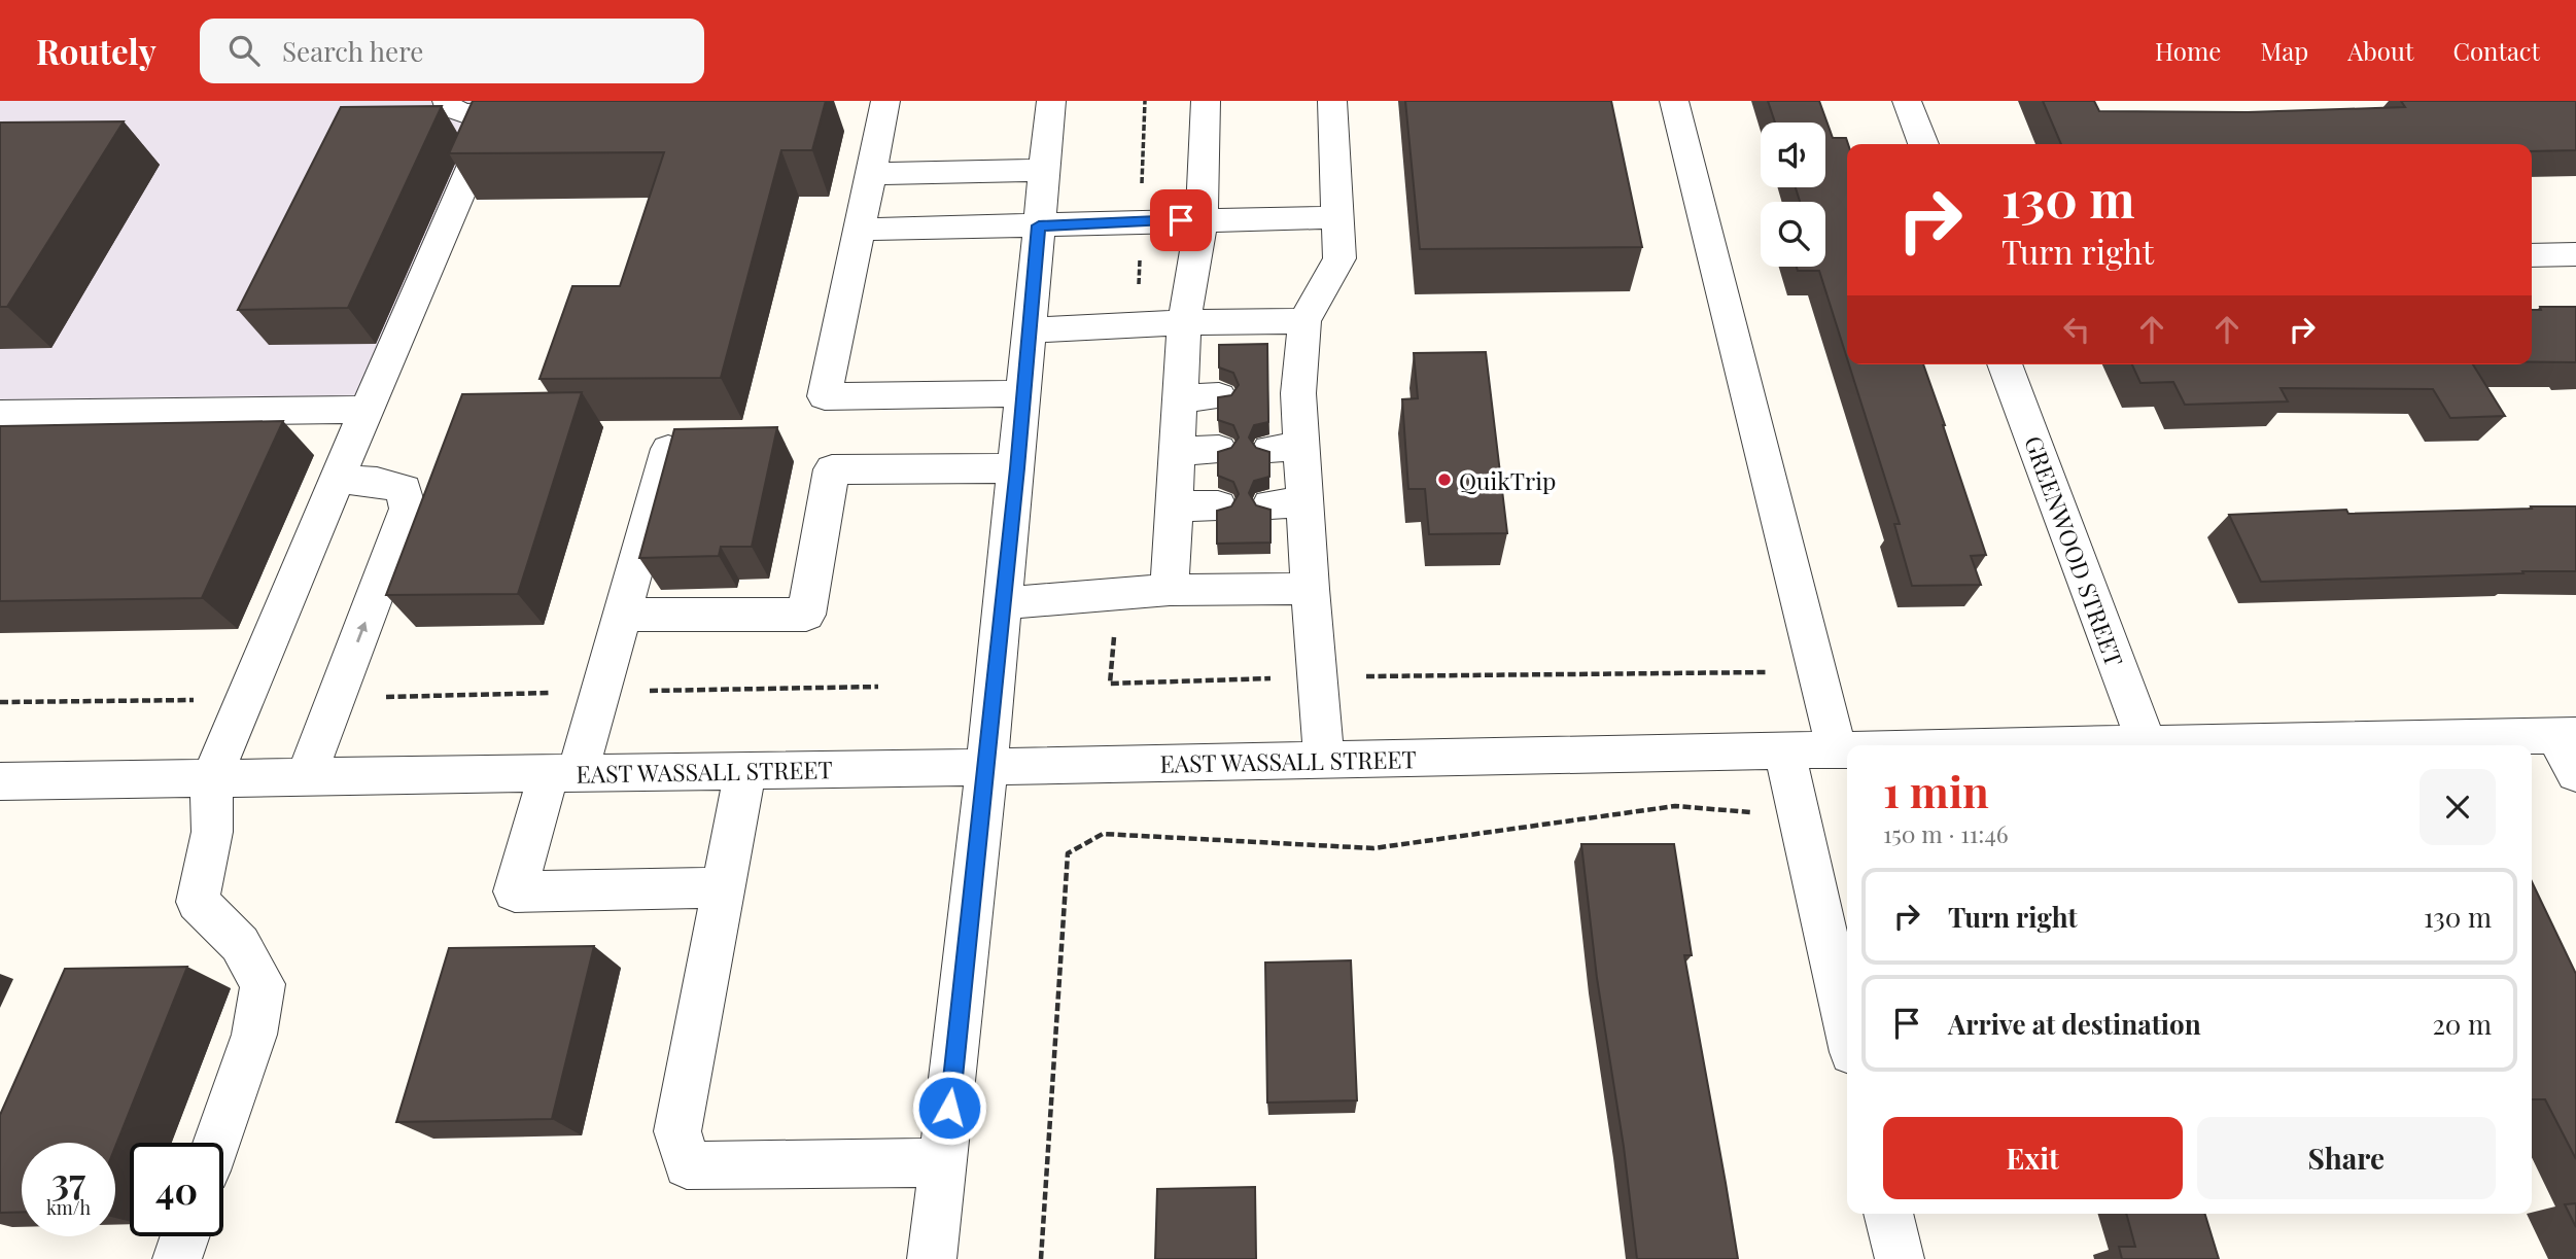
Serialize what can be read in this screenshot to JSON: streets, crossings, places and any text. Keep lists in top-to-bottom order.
{
  "streets": {
    "street": ["GREENWOOD STREET", "EAST WASSALL STREET"]
  },
  "crossings": [
    ["GREENWOOD STREET", "EAST WASSALL STREET"]
  ],
  "places": ["QuikTrip"],
  "page": {
    "header": "Routely",
    "search": "Search here",
    "nav": [
      "Home",
      "Map",
      "About",
      "Contact"
    ],
    "turn": ["130 m", "Turn right"],
    "heading": ["1 min", "150 m · 11:46"],
    "list": [
      {
        "name": "Turn right",
        "value": "130 m"
      },
      {
        "name": "Arrive at destination",
        "value": "20 m"
      }
    ],
    "buttons": ["Exit", "Share"],
    "speed": "37 km/h",
    "limit": "40"
  }
}
